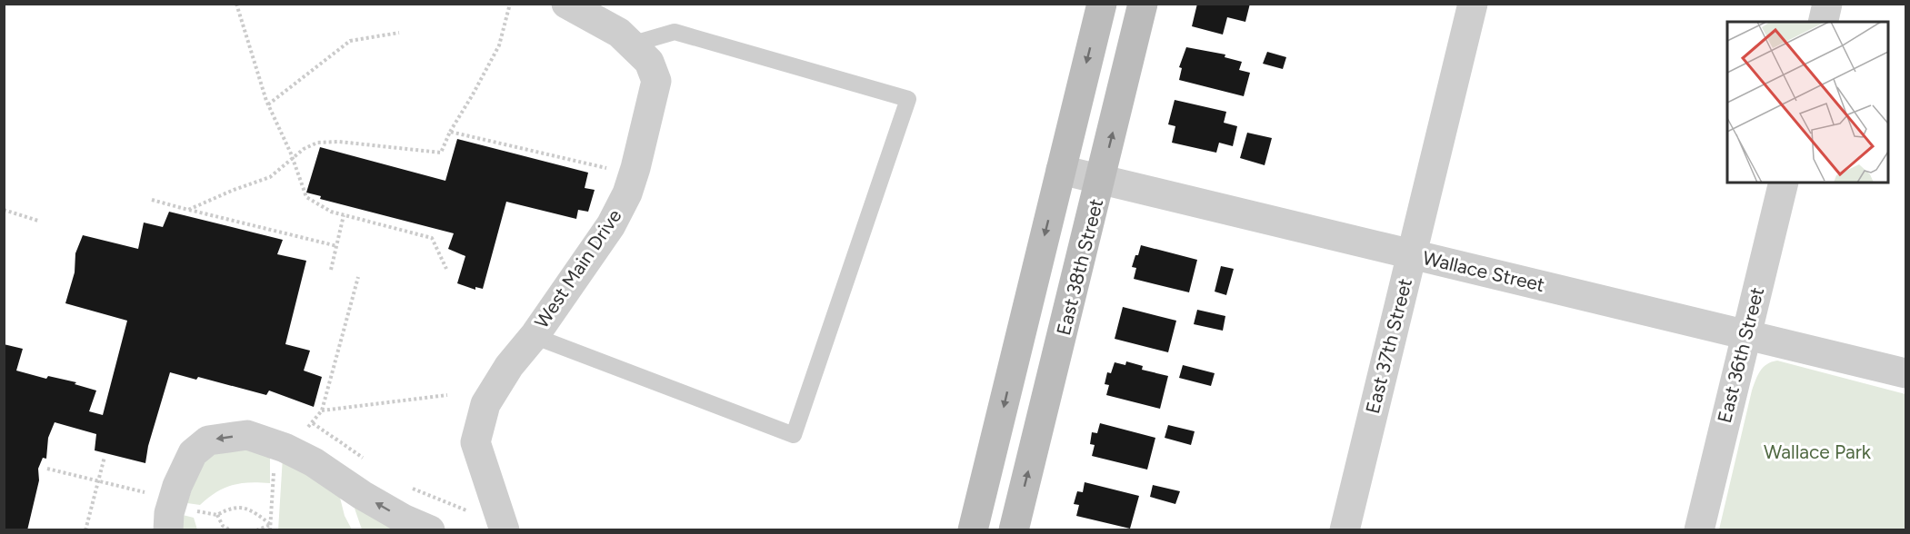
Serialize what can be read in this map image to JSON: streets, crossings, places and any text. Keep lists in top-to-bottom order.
{
  "streets": {
    "main road": ["East 38th Street"],
    "street": [
      "West Main Drive",
      "Wallace Street",
      "East 37th Street",
      "East 36th Street"
    ]
  },
  "crossings": [
    ["East 38th Street", "Wallace Street"],
    ["Wallace Street", "East 37th Street"],
    ["Wallace Street", "East 36th Street"]
  ],
  "parks": ["Wallace Park"]
}
